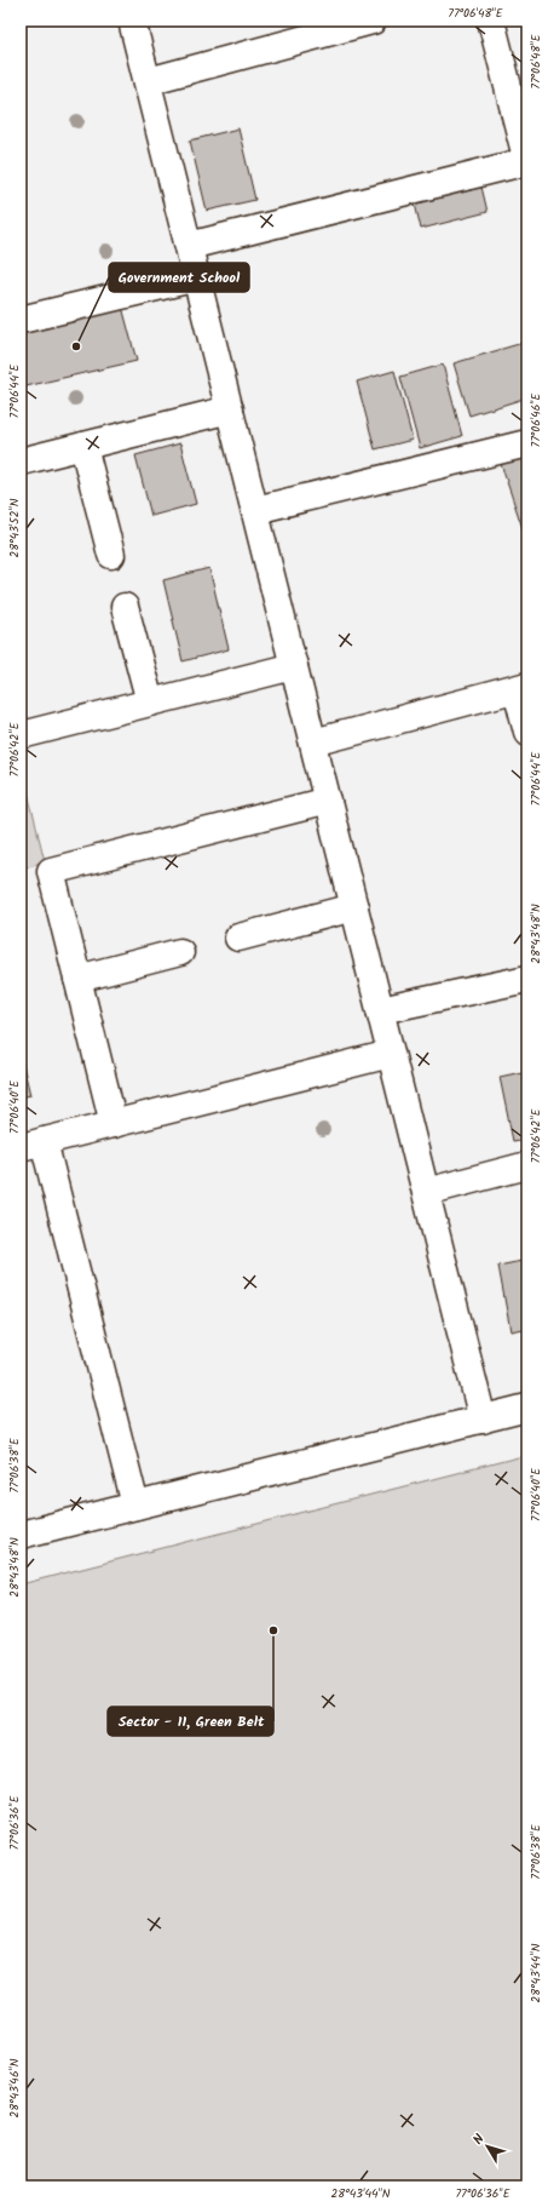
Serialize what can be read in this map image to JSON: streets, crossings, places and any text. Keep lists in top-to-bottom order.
{
  "places": ["Government School", "Sector - 11, Green Belt"],
  "north": "top left",
  "coordinates": [
    "77°06'48\"E",
    "77°06'44\"E",
    "77°06'46\"E",
    "28°43'52\"N",
    "77°06'42\"E",
    "28°43'48\"N",
    "77°06'40\"E",
    "77°06'38\"E",
    "77°06'36\"E",
    "28°43'44\"N",
    "28°43'46\"N"
  ]
}
